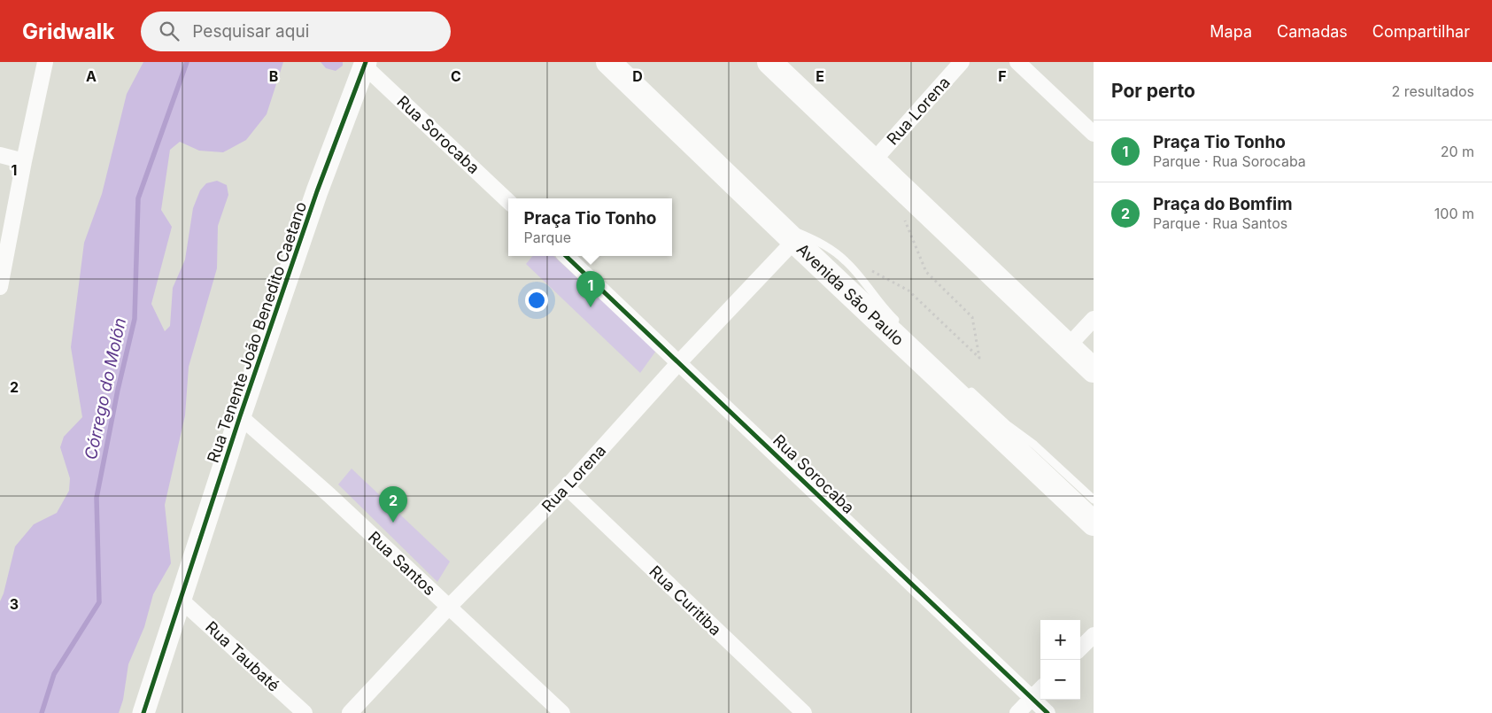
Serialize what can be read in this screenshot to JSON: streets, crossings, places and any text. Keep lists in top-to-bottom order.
{
  "streets": {
    "main road": ["Avenida São Paulo"],
    "street": [
      "Rua Lorena",
      "Rua Sorocaba",
      "Rua Tenente João Benedito Caetano",
      "Rua Santos",
      "Rua Curitiba",
      "Rua Taubaté"
    ]
  },
  "crossings": [
    ["Rua Lorena", "Rua Sorocaba"],
    ["Rua Lorena", "Avenida São Paulo"],
    ["Rua Lorena", "Rua Santos"],
    ["Rua Lorena", "Rua Curitiba"],
    ["Rua Sorocaba", "Rua Tenente João Benedito Caetano"],
    ["Rua Tenente João Benedito Caetano", "Rua Santos"],
    ["Rua Tenente João Benedito Caetano", "Rua Taubaté"]
  ],
  "water": ["Córrego do Molón"],
  "page": {
    "header": "Gridwalk",
    "search": "Pesquisar aqui",
    "nav": ["Mapa", "Camadas", "Compartilhar"],
    "heading": ["Por perto", "2 resultados"],
    "list": [
      {
        "mark": "1",
        "name": "Praça Tio Tonho",
        "note": "Parque · Rua Sorocaba",
        "value": "20 m"
      },
      {
        "mark": "2",
        "name": "Praça do Bomfim",
        "note": "Parque · Rua Santos",
        "value": "100 m"
      }
    ],
    "popup": ["Praça Tio Tonho", "Parque"],
    "pins": ["1", "2"],
    "map_buttons": ["+", "−"]
  },
  "grid": {
    "columns": [
      "A",
      "B",
      "C",
      "D",
      "E",
      "F"
    ],
    "rows": ["1", "2", "3"]
  }
}
